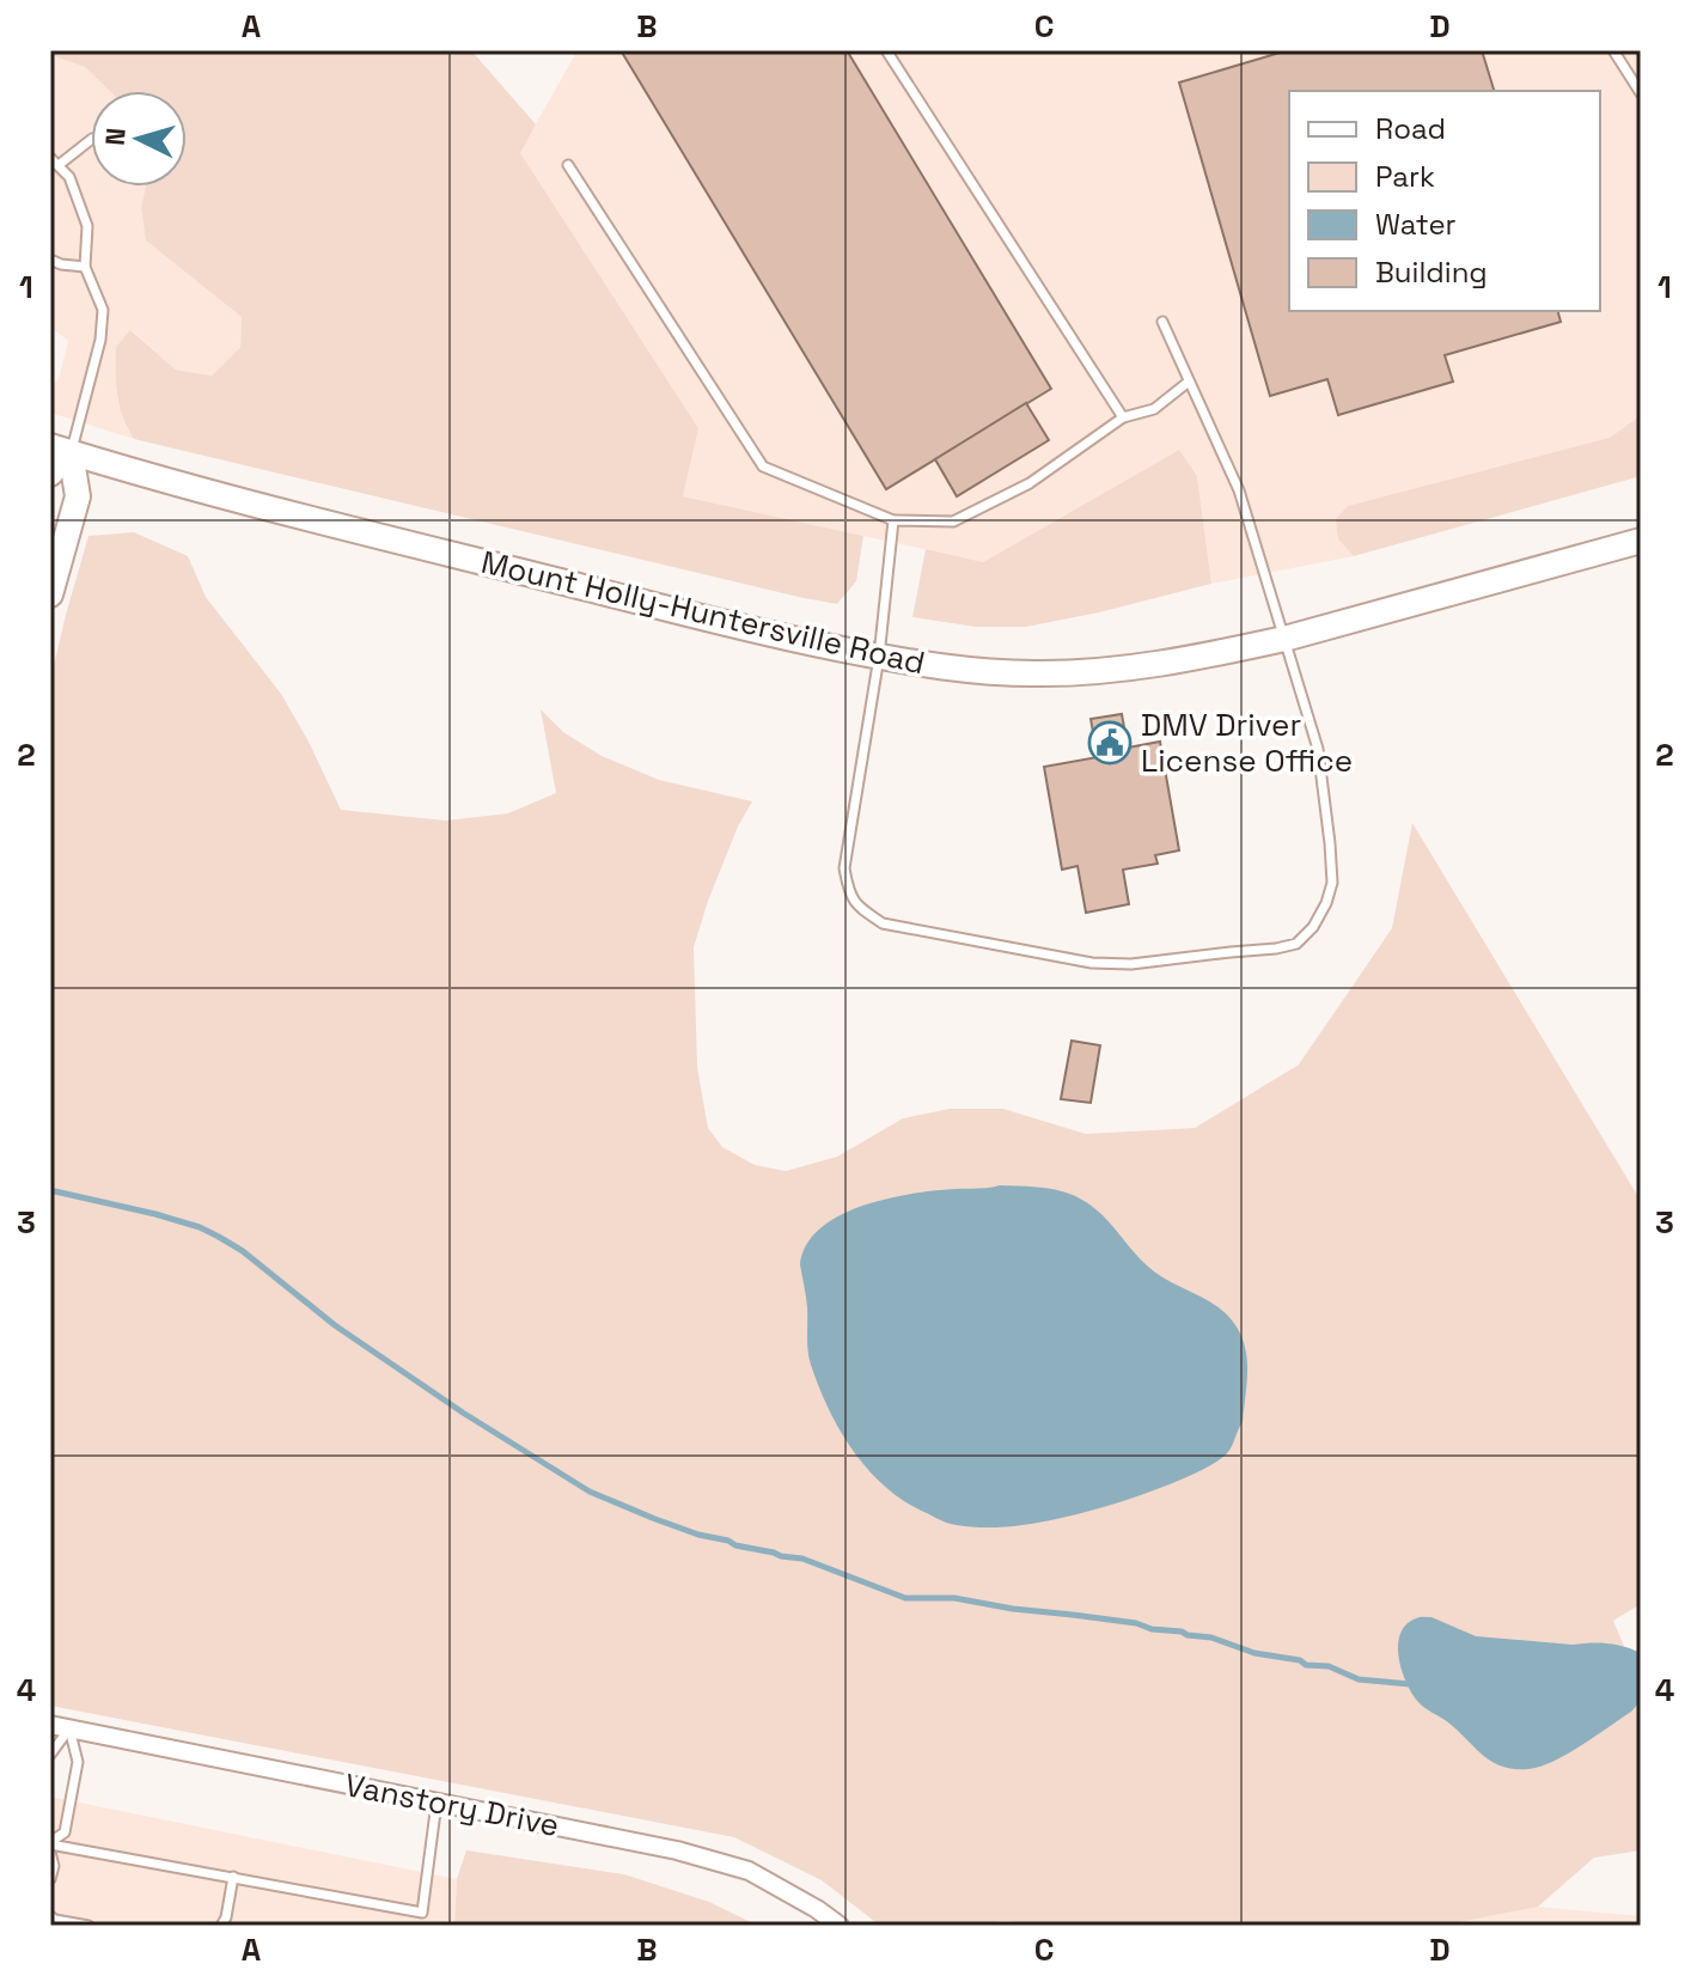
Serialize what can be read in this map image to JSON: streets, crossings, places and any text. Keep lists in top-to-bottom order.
{
  "streets": {
    "main road": ["Mount Holly-Huntersville Road"],
    "street": ["Vanstory Drive"]
  },
  "places": {
    "public building": ["DMV Driver License Office"]
  },
  "legend": [
    "Road",
    "Park",
    "Water",
    "Building"
  ],
  "north": "left",
  "grid": {
    "columns": [
      "A",
      "B",
      "C",
      "D"
    ],
    "rows": [
      "1",
      "2",
      "3",
      "4"
    ]
  }
}
